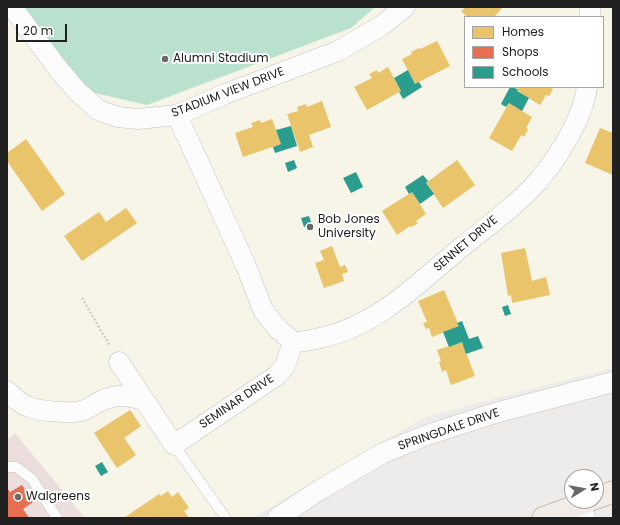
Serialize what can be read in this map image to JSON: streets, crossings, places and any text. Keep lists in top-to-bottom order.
{
  "streets": {
    "street": [
      "STADIUM VIEW DRIVE",
      "SENNET DRIVE",
      "SEMINAR DRIVE",
      "SPRINGDALE DRIVE"
    ]
  },
  "crossings": [
    ["SENNET DRIVE", "SEMINAR DRIVE"]
  ],
  "places": ["Alumni Stadium", "Bob Jones University", "Walgreens"],
  "legend": ["Homes", "Shops", "Schools"],
  "scale_bar": "20 m",
  "north": "right"
}
